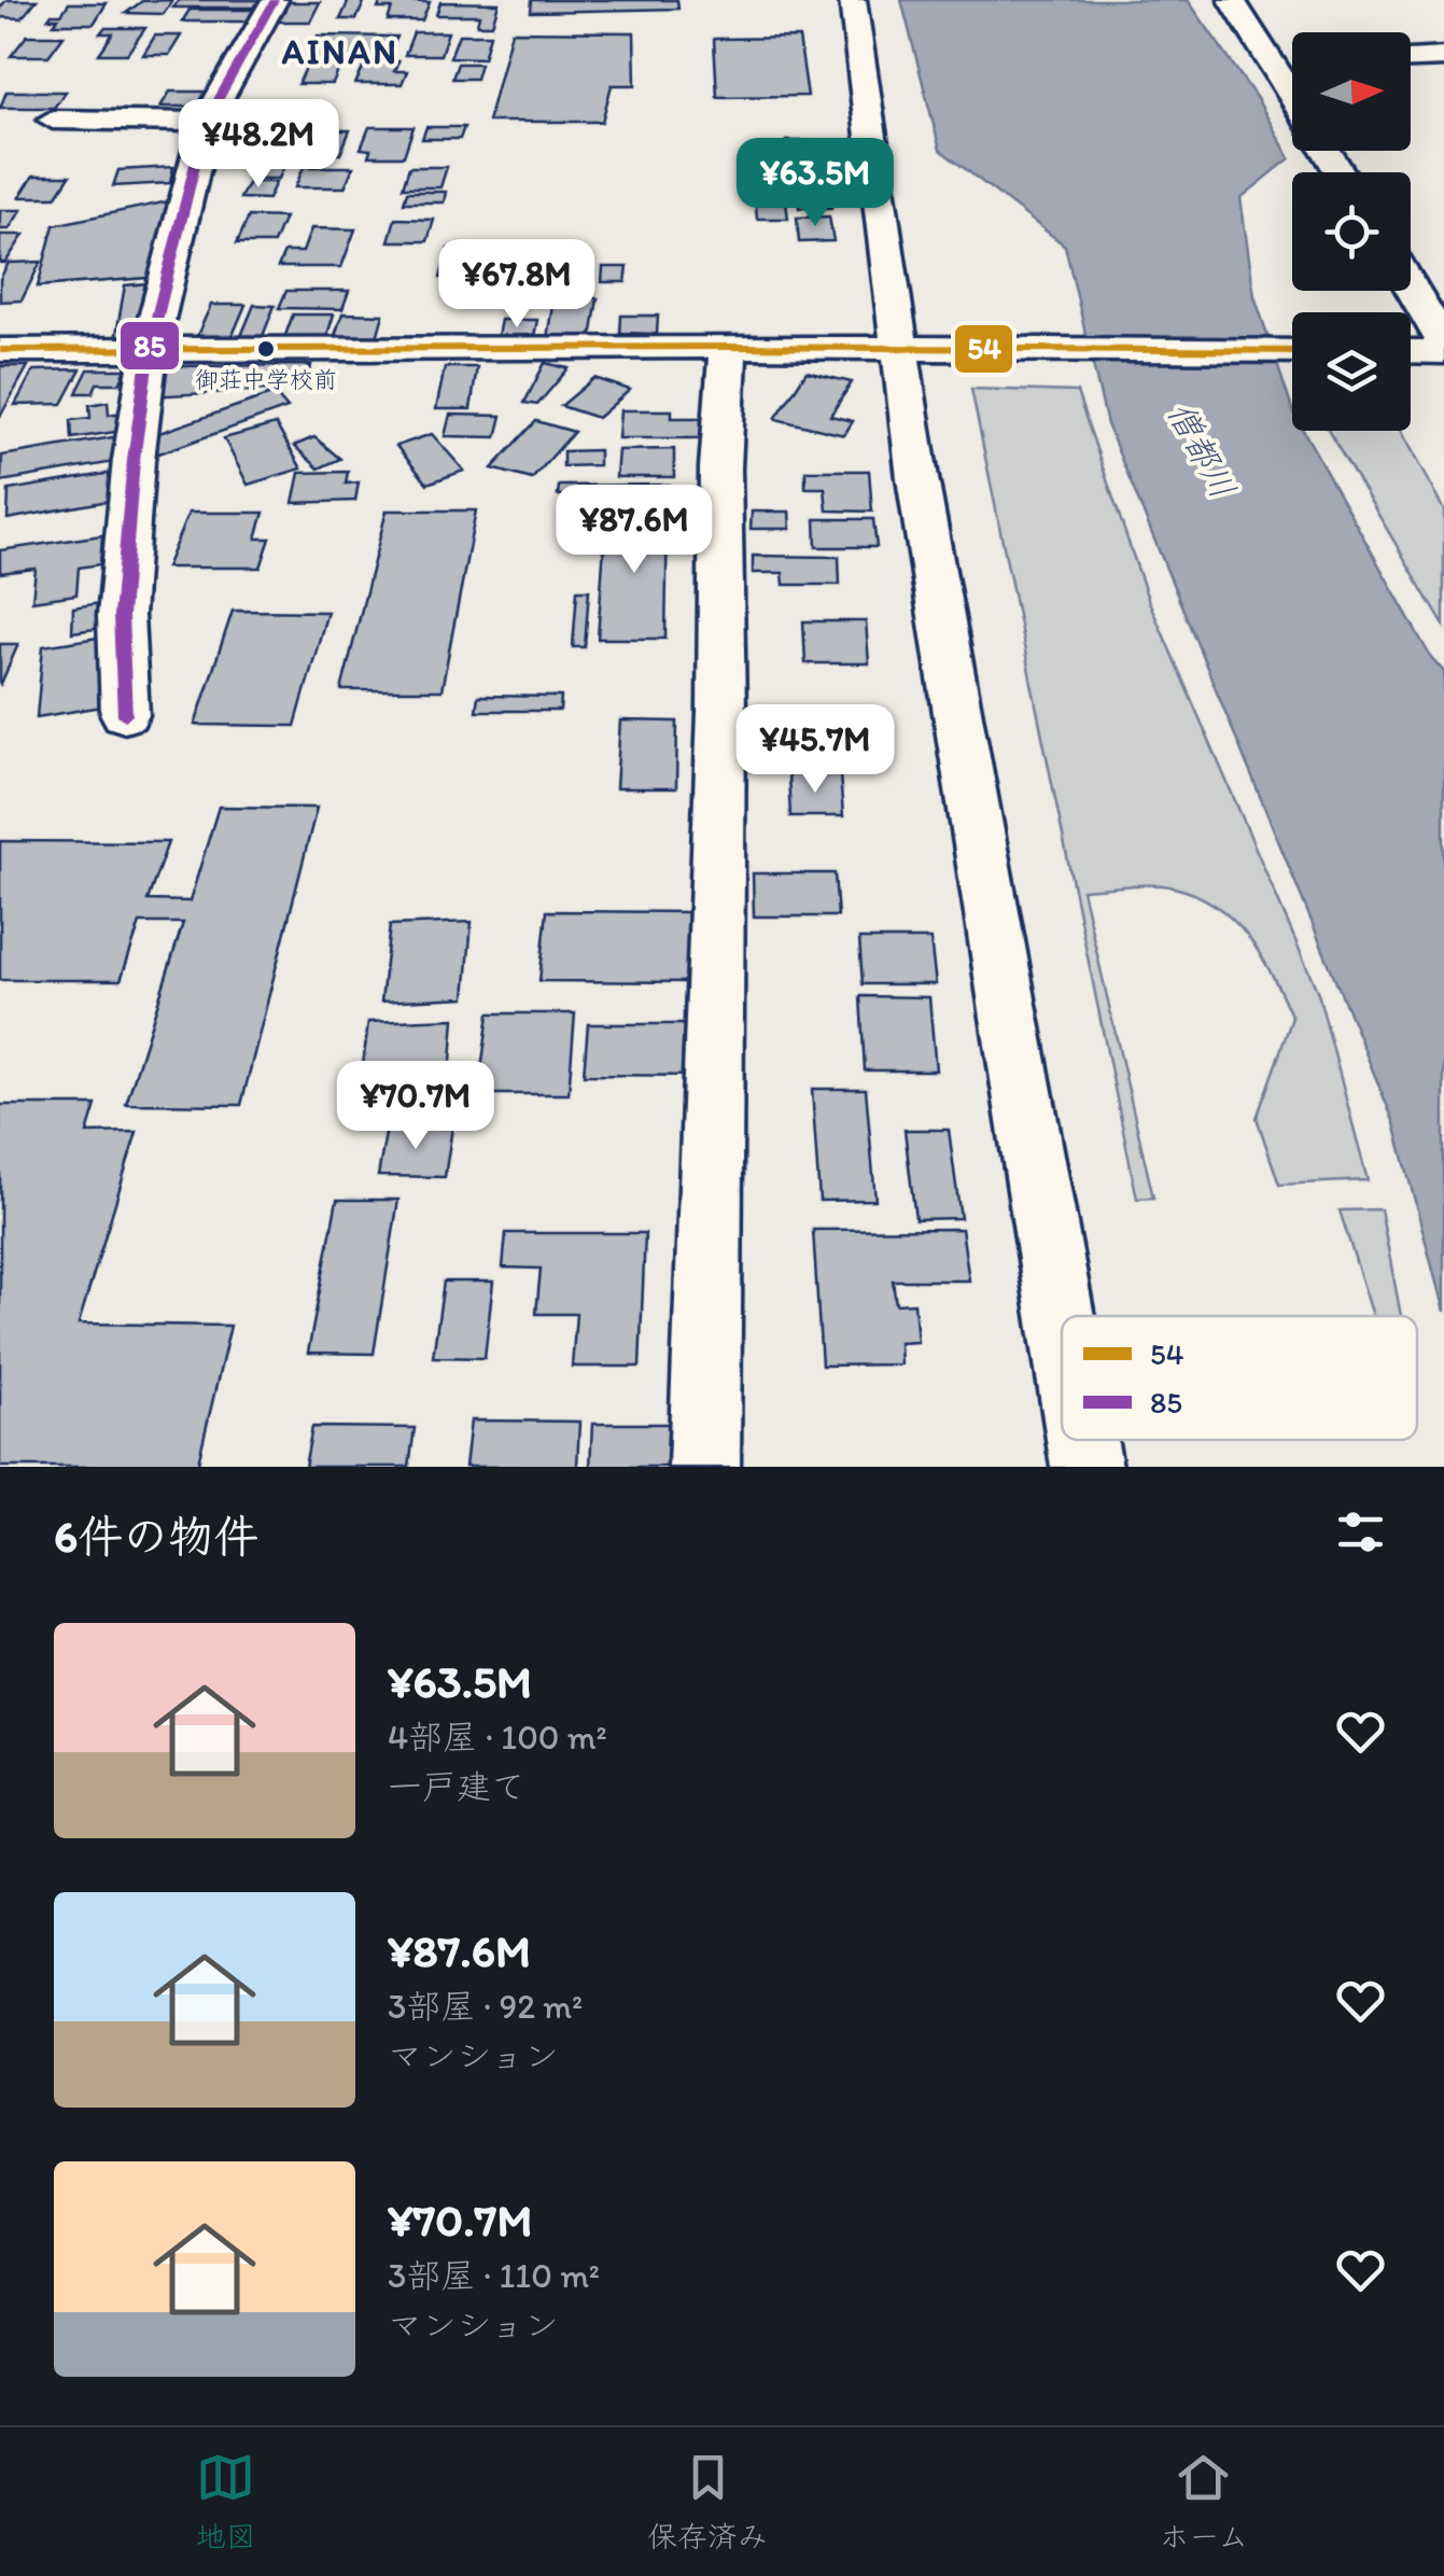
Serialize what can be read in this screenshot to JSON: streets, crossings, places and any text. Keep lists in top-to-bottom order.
{
  "districts": ["AINAN"],
  "water": ["僧都川"],
  "places": ["御荘中学校前"],
  "lines": ["transit line 85", "transit line 54"],
  "legend": ["54", "85"],
  "north": "right",
  "page": {
    "price": [
      "¥48.2M",
      "¥63.5M",
      "¥67.8M",
      "¥87.6M",
      "¥45.7M",
      "¥70.7M"
    ],
    "heading": "6件の物件",
    "list": [
      {
        "name": "¥63.5M",
        "note": "4部屋 · 100 m² · 一戸建て"
      },
      {
        "name": "¥87.6M",
        "note": "3部屋 · 92 m² · マンション"
      },
      {
        "name": "¥70.7M",
        "note": "3部屋 · 110 m² · マンション"
      }
    ],
    "tabs": ["地図", "保存済み", "ホーム"]
  }
}
